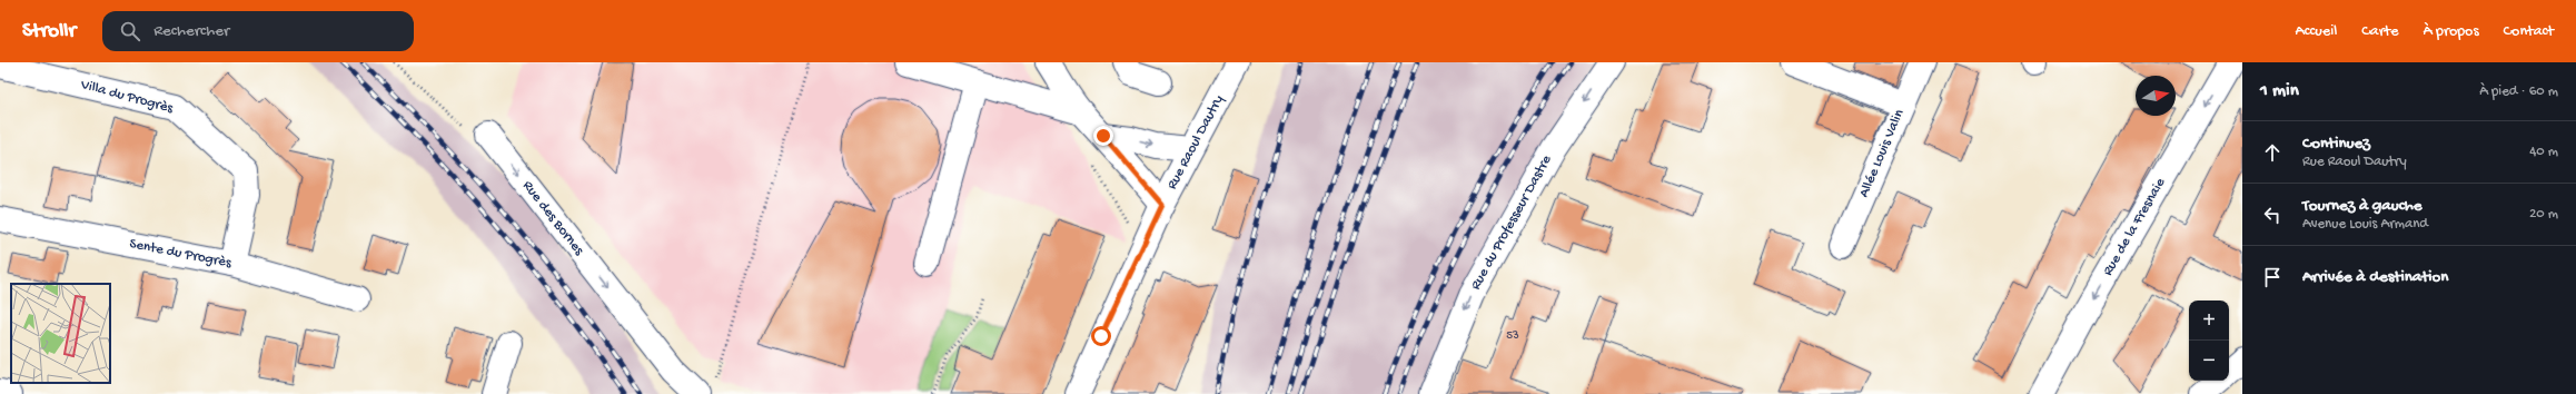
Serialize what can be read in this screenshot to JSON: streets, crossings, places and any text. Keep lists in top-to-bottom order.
{
  "streets": {
    "street": [
      "Villa du Progrès",
      "Rue Raoul Dautry",
      "Allée Louis Valin",
      "Rue des Bornes",
      "Rue du Professeur Dastre",
      "Rue de la Fresnaie",
      "Sente du Progrès"
    ]
  },
  "crossings": [
    ["Villa du Progrès", "Sente du Progrès"]
  ],
  "one_way": ["Rue des Bornes", "Rue du Professeur Dastre", "Rue de la Fresnaie"],
  "house_numbers": ["53"],
  "north": "right",
  "page": {
    "header": "Strollr",
    "search": "Rechercher",
    "nav": [
      "Accueil",
      "Carte",
      "À propos",
      "Contact"
    ],
    "heading": ["1 min", "À pied · 60 m"],
    "list": [
      ["Continuez", "Rue Raoul Dautry", "40 m"],
      ["Tournez à gauche", "Avenue Louis Armand", "20 m"],
      "Arrivée à destination"
    ],
    "map_buttons": ["+", "−"]
  }
}
